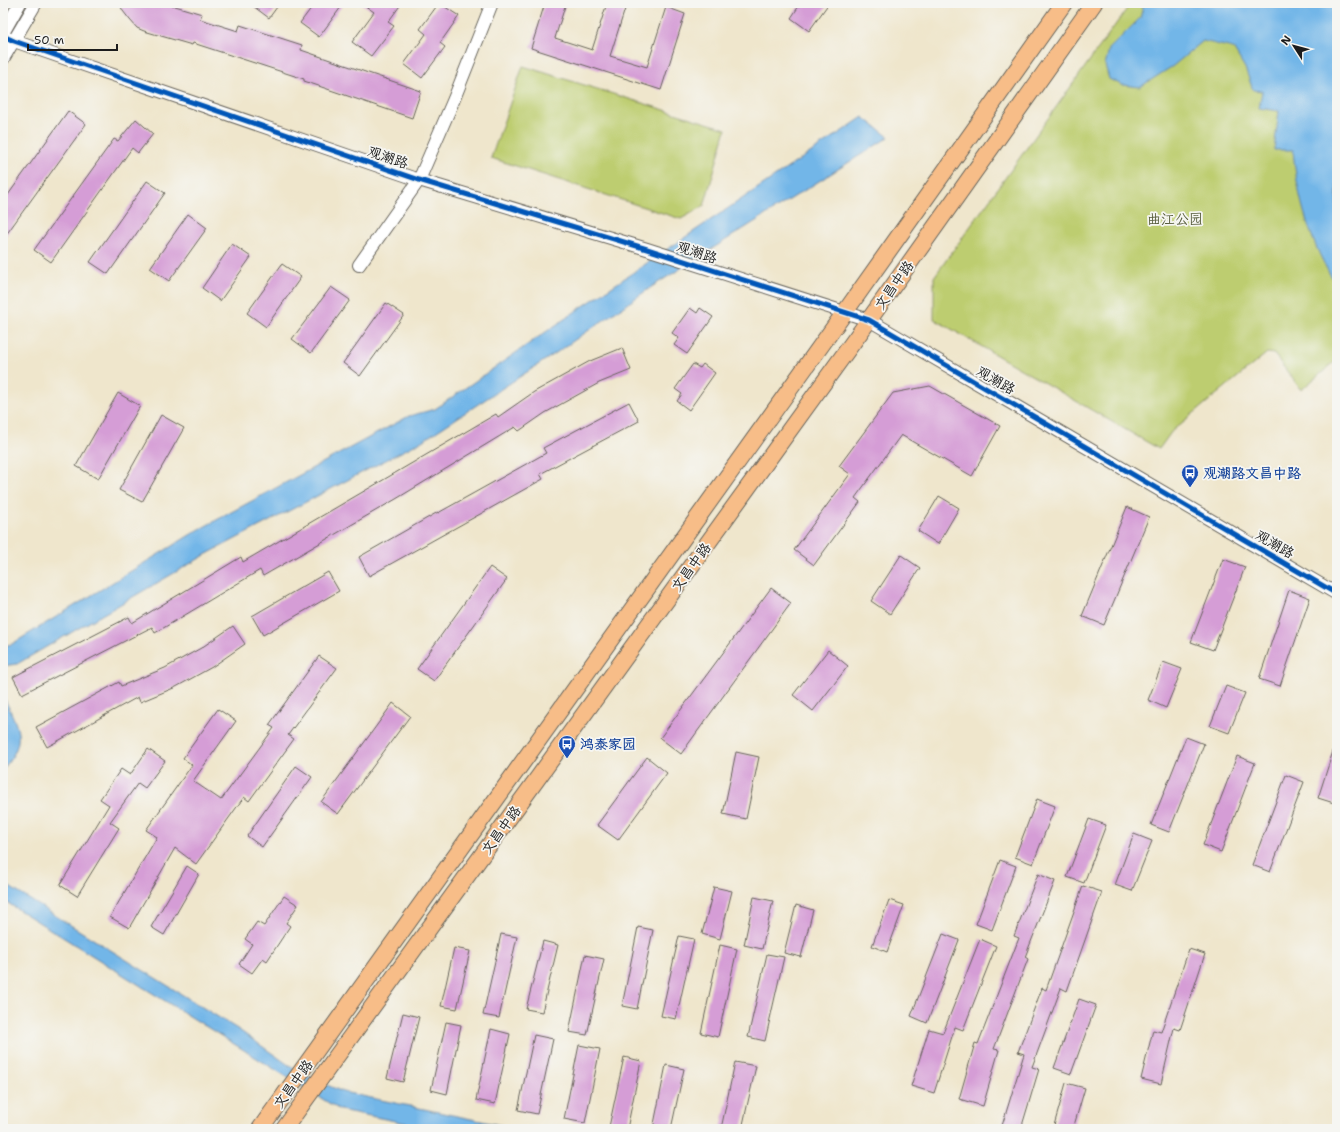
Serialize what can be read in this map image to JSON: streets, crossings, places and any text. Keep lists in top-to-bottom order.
{
  "streets": {
    "main road": ["文昌中路"],
    "street": ["观潮路"]
  },
  "crossings": [
    ["观潮路", "文昌中路"]
  ],
  "parks": ["曲江公园"],
  "places": {
    "bus stop": ["观潮路文昌中路", "鸿泰家园"]
  },
  "scale_bar": "50 m",
  "north": "top left"
}
